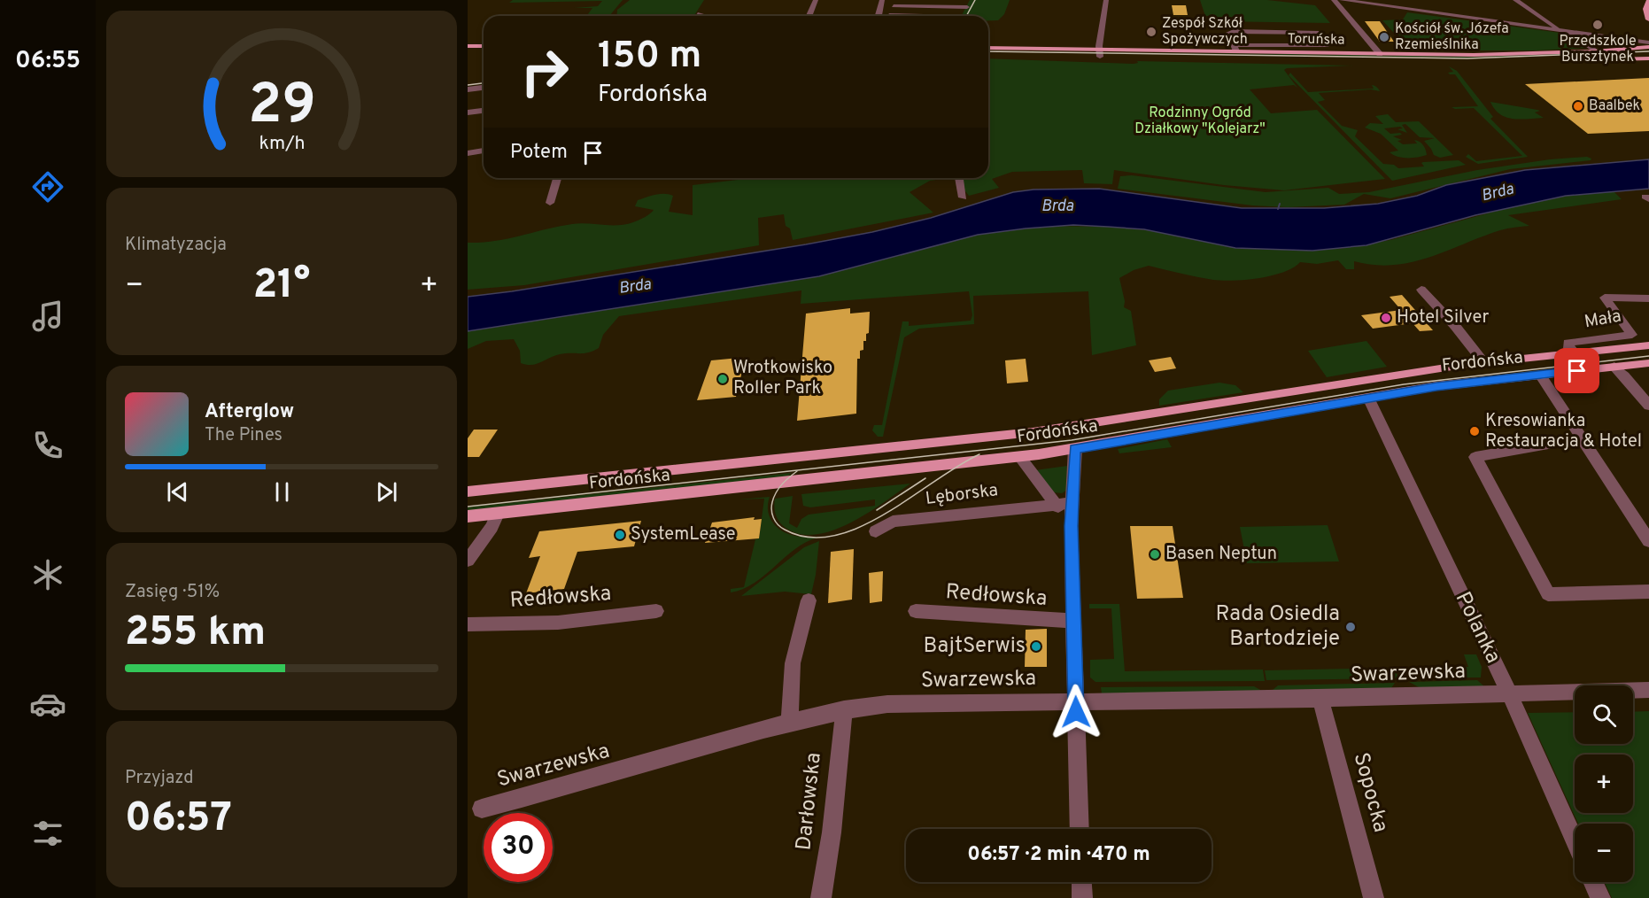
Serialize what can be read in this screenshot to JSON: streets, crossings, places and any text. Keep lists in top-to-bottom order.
{
  "streets": {
    "main road": ["Toruńska", "Fordońska"],
    "street": [
      "Mała",
      "Lęborska",
      "Redłowska",
      "Polanka",
      "Swarzewska",
      "Sopocka",
      "Darłowska"
    ]
  },
  "crossings": [
    ["Mała", "Fordońska"],
    ["Fordońska", "Polanka"],
    ["Polanka", "Swarzewska"],
    ["Swarzewska", "Sopocka"],
    ["Swarzewska", "Darłowska"]
  ],
  "water": ["Brda"],
  "parks": ["Rodzinny Ogród Działkowy \"Kolejarz\""],
  "places": [
    "Przedszkole Bursztynek",
    "Zespół Szkół Spożywczych",
    "Kościół św. Józefa Rzemieślnika",
    "Baalbek",
    "Hotel Silver",
    "Wrotkowisko Roller Park",
    "Kresowianka Restauracja & Hotel",
    "SystemLease",
    "Basen Neptun",
    "Rada Osiedla Bartodzieje",
    "BajtSerwis"
  ],
  "page": {
    "tabs": "06:55",
    "turn": ["150 m", "Fordońska"],
    "then": "Potem",
    "tile": [
      "Klimatyzacja",
      ["Zasięg · 51%", "255 km"],
      ["Przyjazd", "06:57"]
    ],
    "heat": ["−", "21°", "+"],
    "song": ["Afterglow", "The Pines"],
    "map_buttons": ["+", "−"],
    "limit": "30",
    "trip": "06:57 · 2 min · 470 m",
    "gauge": ["29", "km/h"]
  }
}
